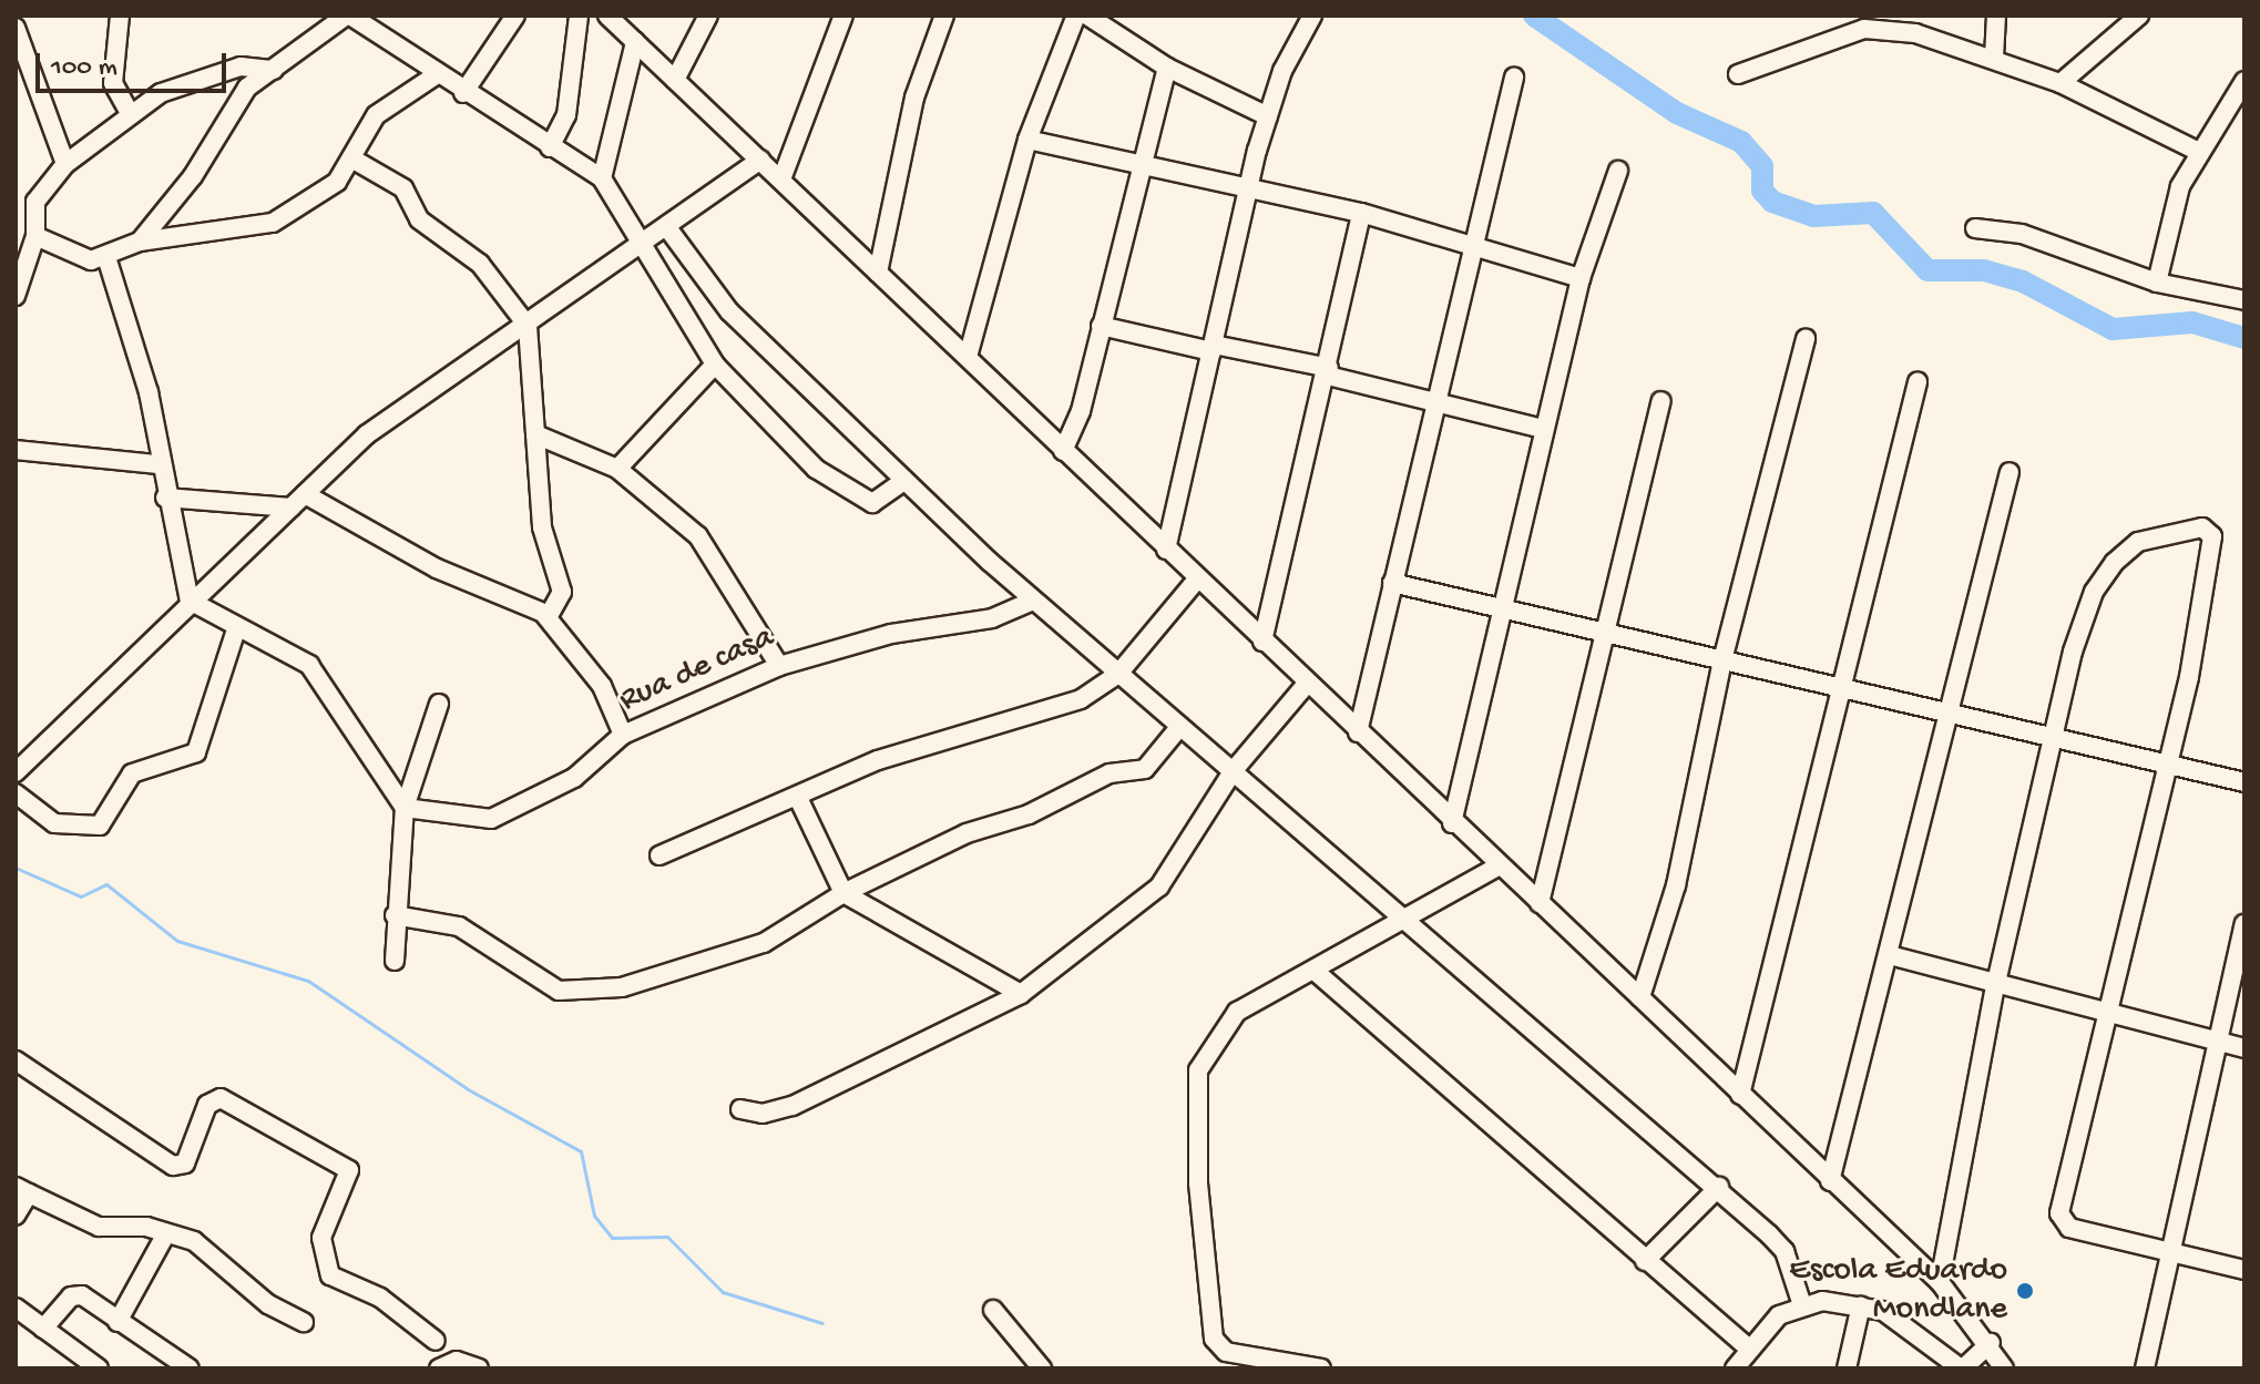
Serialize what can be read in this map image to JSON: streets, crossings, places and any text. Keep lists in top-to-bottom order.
{
  "streets": {
    "street": ["Rua de casa"]
  },
  "places": ["Escola Eduardo Mondlane"],
  "scale_bar": "100 m"
}
